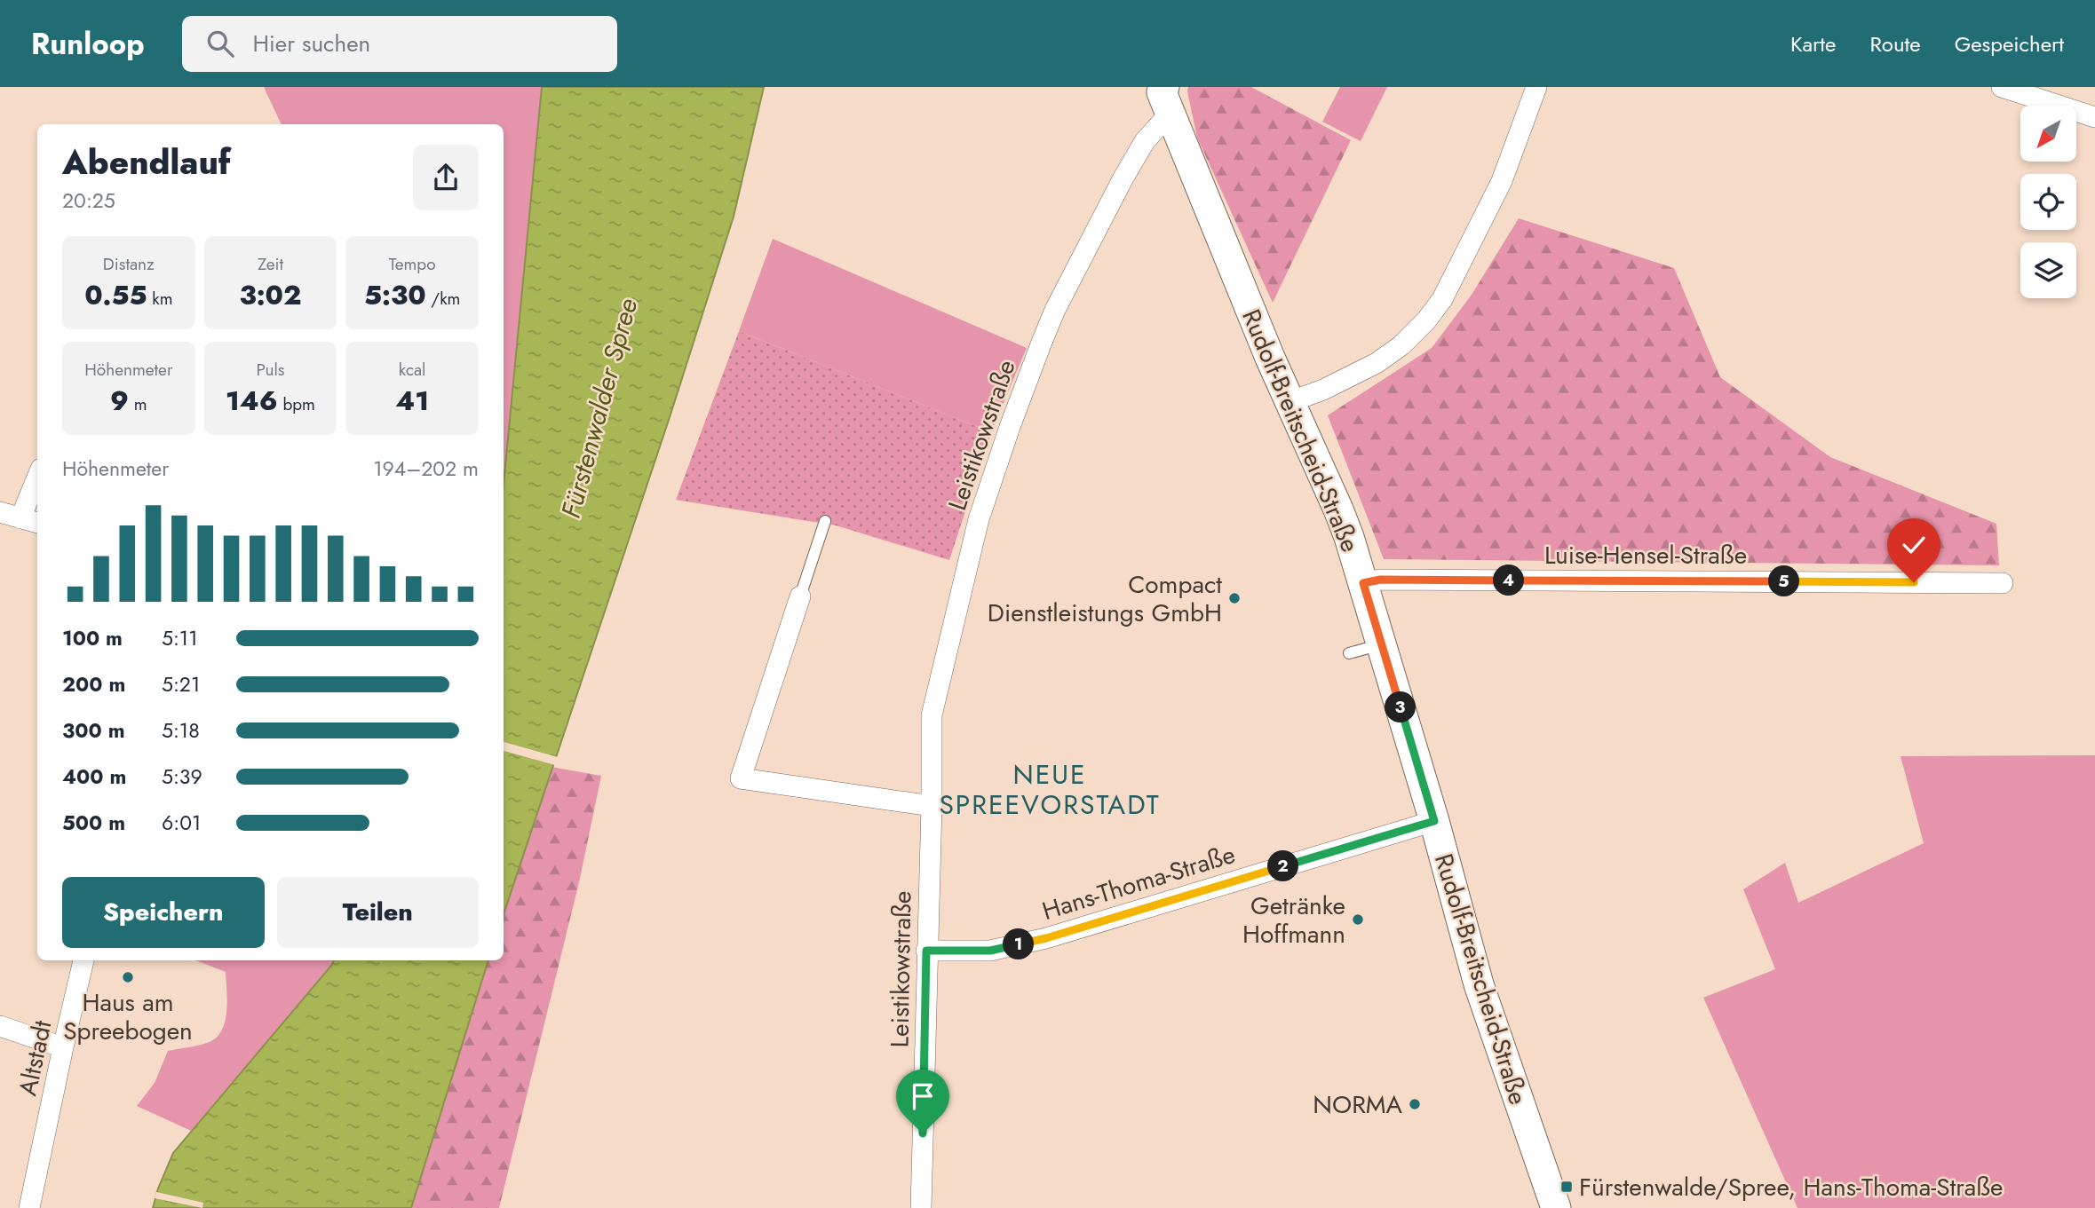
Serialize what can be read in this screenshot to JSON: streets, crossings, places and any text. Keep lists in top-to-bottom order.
{
  "streets": {
    "main road": ["Rudolf-Breitscheid-Straße"],
    "street": [
      "Leistikowstraße",
      "Luise-Hensel-Straße",
      "Hans-Thoma-Straße",
      "Altstadt"
    ]
  },
  "crossings": [
    ["Rudolf-Breitscheid-Straße", "Leistikowstraße"],
    ["Rudolf-Breitscheid-Straße", "Luise-Hensel-Straße"],
    ["Rudolf-Breitscheid-Straße", "Hans-Thoma-Straße"],
    ["Leistikowstraße", "Hans-Thoma-Straße"]
  ],
  "districts": ["NEUE SPREEVORSTADT"],
  "water": ["Fürstenwalder Spree"],
  "places": {
    "other": [
      "Compact Dienstleistungs GmbH",
      "Getränke Hoffmann",
      "Haus am Spreebogen",
      "NORMA"
    ],
    "transit": ["Fürstenwalde/Spree, Hans-Thoma-Straße"]
  },
  "north": "bottom left",
  "page": {
    "header": "Runloop",
    "search": "Hier suchen",
    "nav": ["Karte", "Route", "Gespeichert"],
    "heading": ["Abendlauf", "20:25"],
    "stats": [
      ["Distanz", "0.55 km"],
      ["Zeit", "3:02"],
      ["Tempo", "5:30 /km"],
      ["Höhenmeter", "9 m"],
      ["Puls", "146 bpm"],
      ["kcal", "41"]
    ],
    "chart": ["Höhenmeter", "194–202 m"],
    "pins": [
      "4",
      "5",
      "3",
      "2",
      "1"
    ],
    "list": [
      {
        "name": "100 m",
        "note": "5:11"
      },
      {
        "name": "200 m",
        "note": "5:21"
      },
      {
        "name": "300 m",
        "note": "5:18"
      },
      {
        "name": "400 m",
        "note": "5:39"
      },
      {
        "name": "500 m",
        "note": "6:01"
      }
    ],
    "buttons": ["Speichern", "Teilen"]
  }
}
